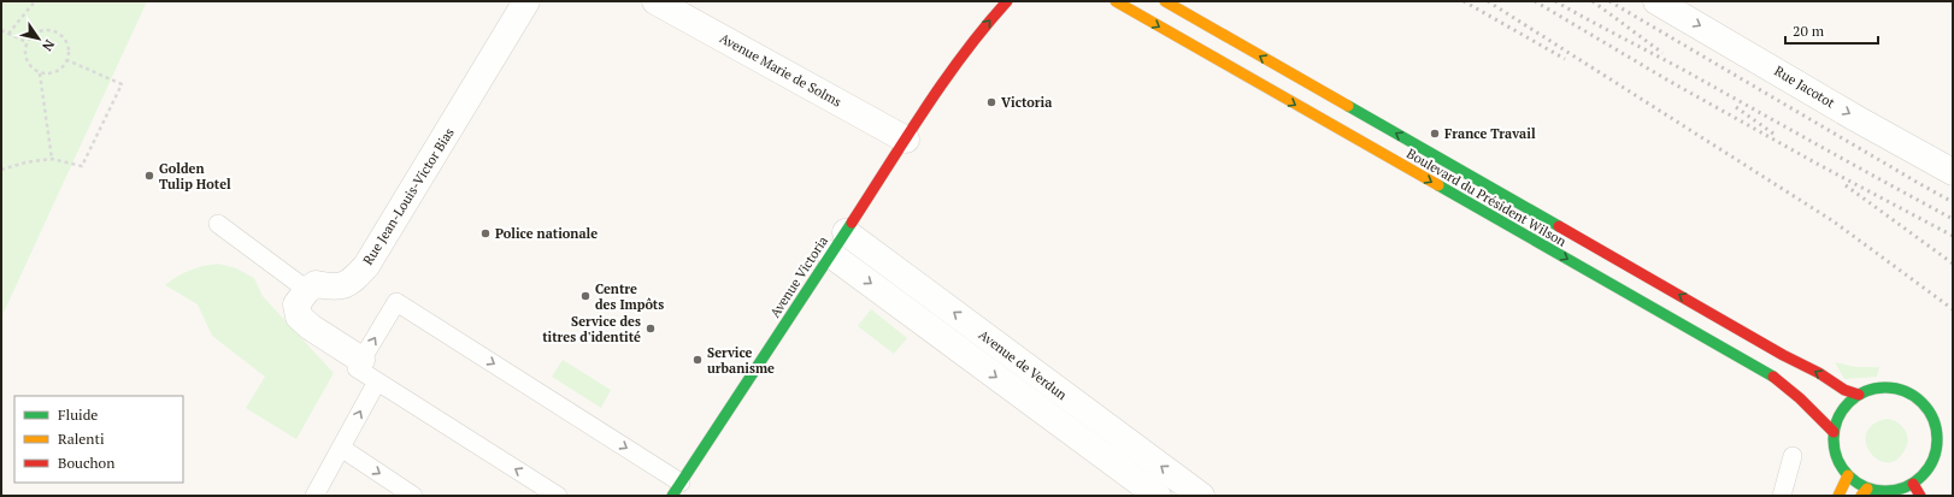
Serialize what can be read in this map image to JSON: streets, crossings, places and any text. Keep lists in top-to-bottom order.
{
  "streets": {
    "main road": ["Boulevard du Président Wilson", "Avenue Victoria"],
    "street": [
      "Avenue Marie de Solms",
      "Rue Jacotot",
      "Rue Jean-Louis-Victor Bias",
      "Avenue de Verdun"
    ]
  },
  "crossings": [
    ["Avenue Marie de Solms", "Avenue Victoria"],
    ["Avenue Victoria", "Avenue de Verdun"]
  ],
  "one_way": ["Rue Jacotot"],
  "places": [
    "Victoria",
    "France Travail",
    "Golden Tulip Hotel",
    "Police nationale",
    "Centre des Impôts",
    "Service des titres d'identité",
    "Service urbanisme"
  ],
  "legend": ["Fluide", "Ralenti", "Bouchon"],
  "scale_bar": "20 m",
  "north": "bottom right"
}
